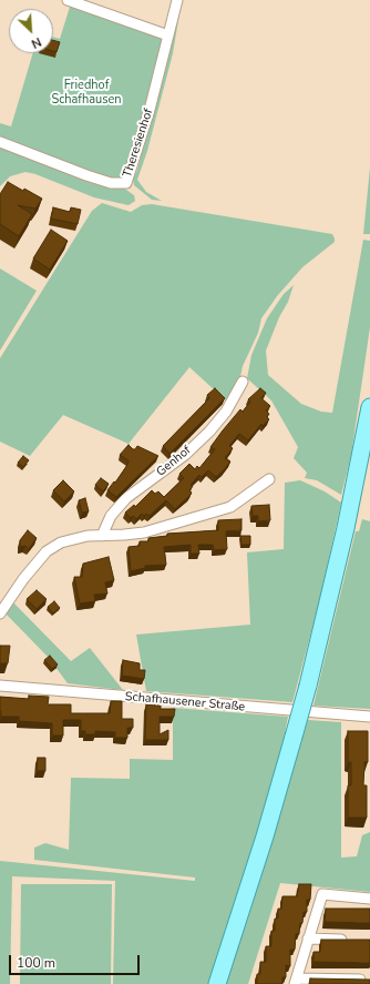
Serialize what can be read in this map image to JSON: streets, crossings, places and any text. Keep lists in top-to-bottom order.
{
  "streets": {
    "street": ["Theresienhof", "Genhof", "Schafhausener Straße"]
  },
  "parks": ["Friedhof Schafhausen"],
  "scale_bar": "100 m",
  "north": "bottom right"
}
